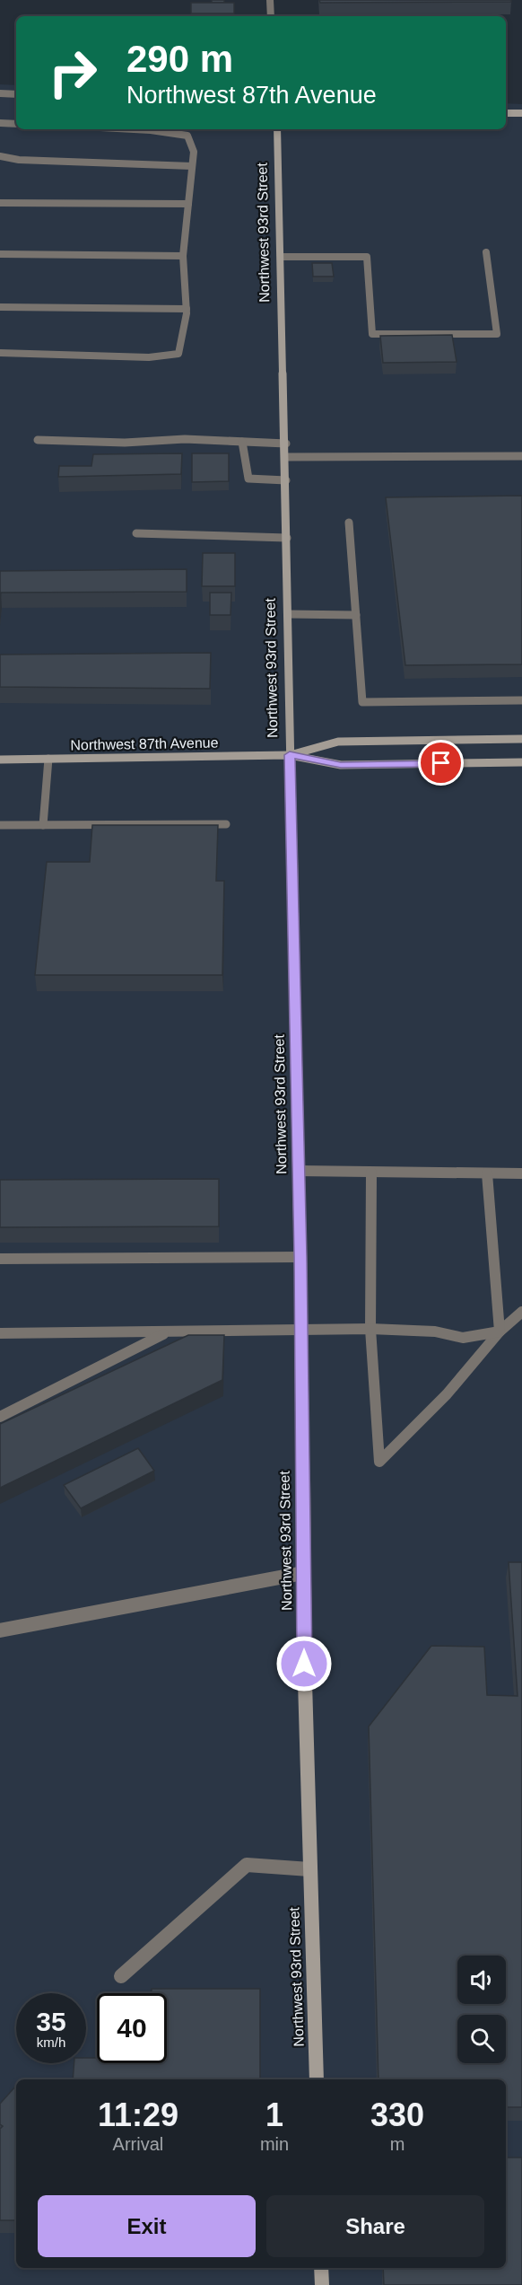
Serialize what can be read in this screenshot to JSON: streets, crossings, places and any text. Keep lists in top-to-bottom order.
{
  "streets": {
    "street": ["Northwest 93rd Street", "Northwest 87th Avenue"]
  },
  "crossings": [
    ["Northwest 93rd Street", "Northwest 87th Avenue"]
  ],
  "page": {
    "turn": ["290 m", "Northwest 87th Avenue"],
    "speed": "35 km/h",
    "limit": "40",
    "eta": [
      "11:29",
      "Arrival",
      "1",
      "min",
      "330",
      "m"
    ],
    "buttons": ["Exit", "Share"]
  }
}
